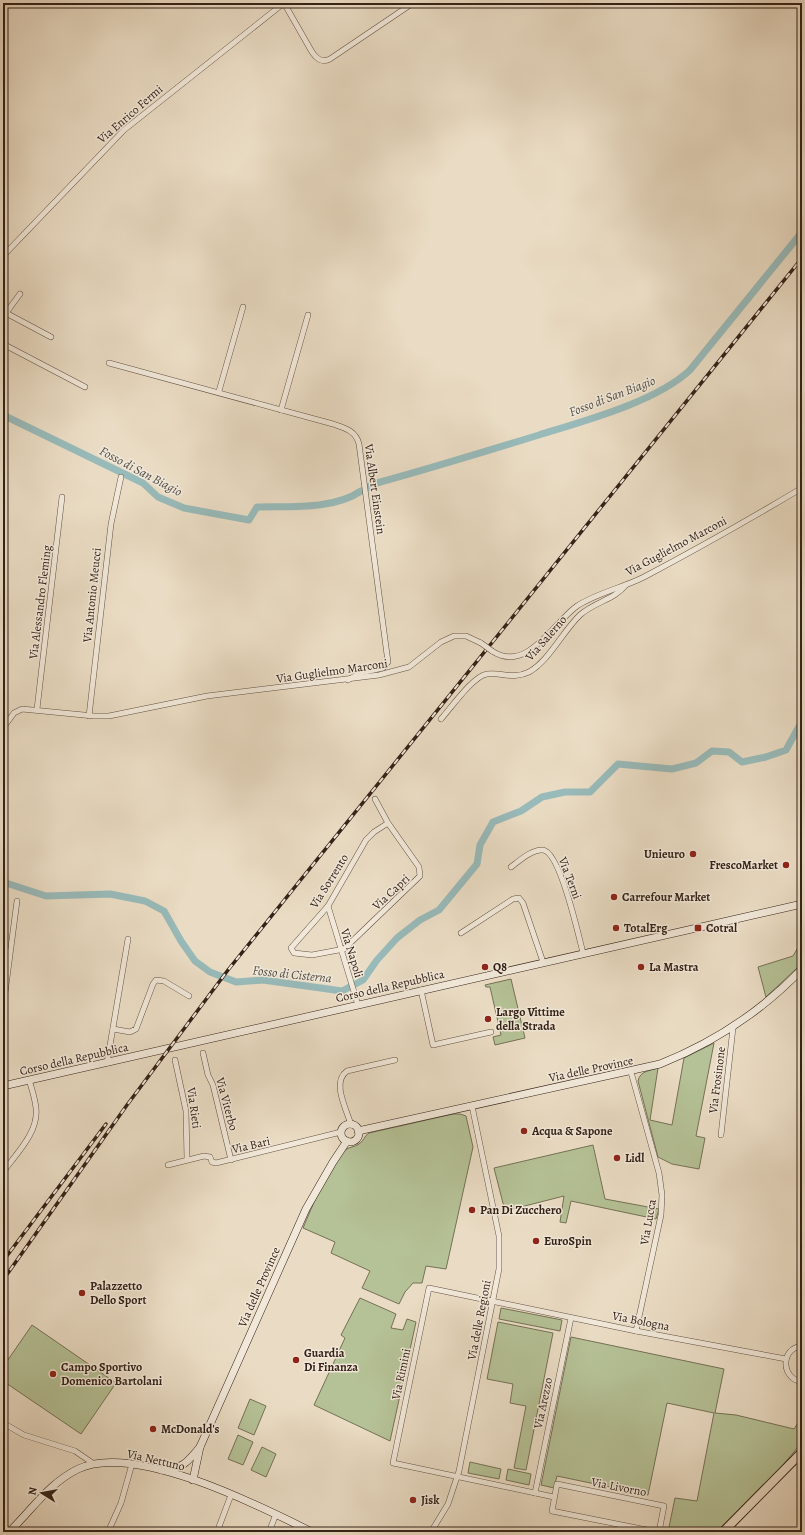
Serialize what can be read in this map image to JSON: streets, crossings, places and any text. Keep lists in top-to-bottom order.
{
  "streets": {
    "street": [
      "Via Enrico Fermi",
      "Via Albert Einstein",
      "Via Guglielmo Marconi",
      "Via Antonio Meucci",
      "Via Alessandro Fleming",
      "Via Salerno",
      "Via Terni",
      "Via Sorrento",
      "Via Capri",
      "Via Napoli",
      "Corso della Repubblica",
      "Via delle Province",
      "Via Frosinone",
      "Via Viterbo",
      "Via Rieti",
      "Via Bari",
      "Via Lucca",
      "Via delle Regioni",
      "Via Bologna",
      "Via Rimini",
      "Via Arezzo",
      "Via Nettuno",
      "Via Livorno"
    ]
  },
  "crossings": [
    ["Via Albert Einstein", "Via Guglielmo Marconi"],
    ["Via Guglielmo Marconi", "Via Antonio Meucci"],
    ["Via Guglielmo Marconi", "Via Alessandro Fleming"],
    ["Via Guglielmo Marconi", "Via Salerno"],
    ["Via Terni", "Corso della Repubblica"],
    ["Via Sorrento", "Via Capri"],
    ["Via Sorrento", "Via Napoli"],
    ["Via Capri", "Via Napoli"],
    ["Via Napoli", "Corso della Repubblica"],
    ["Via delle Province", "Via Frosinone"],
    ["Via delle Province", "Via Bari"],
    ["Via delle Province", "Via Lucca"],
    ["Via delle Province", "Via delle Regioni"],
    ["Via delle Province", "Via Nettuno"],
    ["Via Viterbo", "Via Bari"],
    ["Via Rieti", "Via Bari"],
    ["Via Lucca", "Via Bologna"],
    ["Via delle Regioni", "Via Bologna"],
    ["Via delle Regioni", "Via Rimini"],
    ["Via Bologna", "Via Rimini"],
    ["Via Bologna", "Via Arezzo"]
  ],
  "water": ["Fosso di San Biagio", "Fosso di Cisterna"],
  "places": {
    "other": [
      "Unieuro",
      "FrescoMarket",
      "Carrefour Market",
      "TotalErg",
      "Q8",
      "La Mastra",
      "Largo Vittime della Strada",
      "Acqua & Sapone",
      "Lidl",
      "Pan Di Zucchero",
      "EuroSpin",
      "Palazzetto Dello Sport",
      "Guardia Di Finanza",
      "Campo Sportivo Domenico Bartolani",
      "McDonald's",
      "Jisk"
    ],
    "transit": ["Cotral"]
  },
  "north": "left"
}
